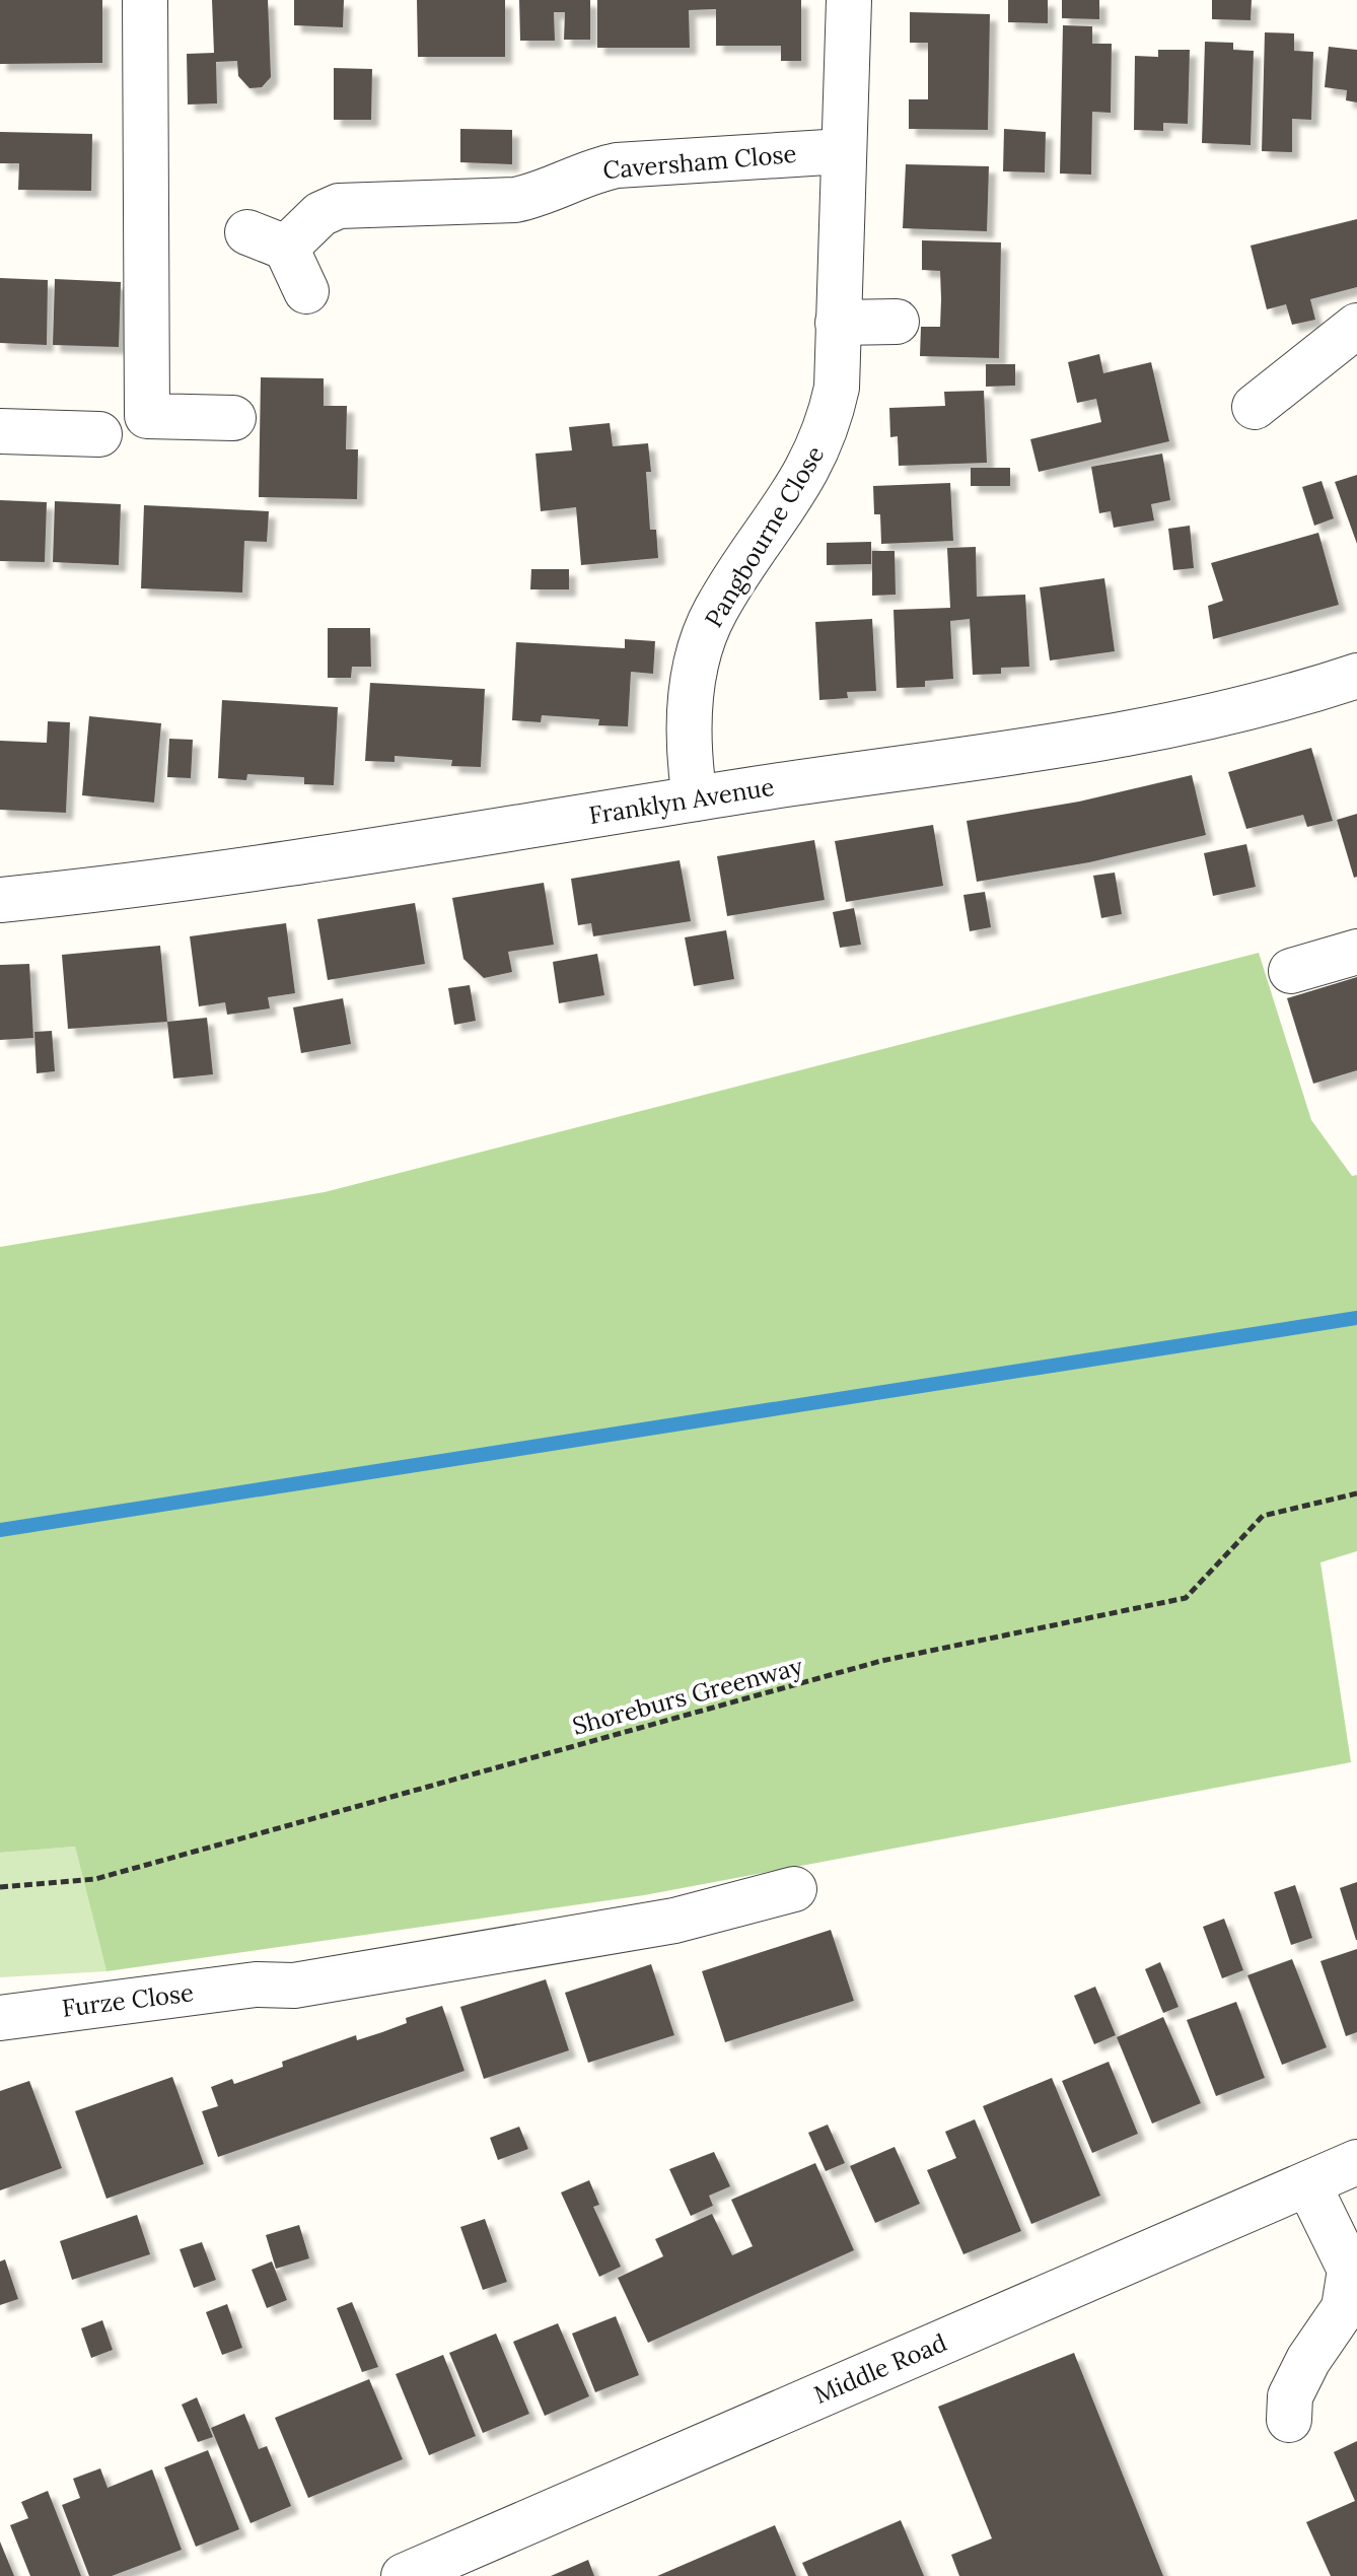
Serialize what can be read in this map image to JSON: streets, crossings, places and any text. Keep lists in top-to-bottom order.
{
  "streets": {
    "street": [
      "Caversham Close",
      "Pangbourne Close",
      "Franklyn Avenue",
      "Furze Close",
      "Middle Road"
    ],
    "path": ["Shoreburs Greenway"]
  },
  "crossings": [
    ["Caversham Close", "Pangbourne Close"],
    ["Pangbourne Close", "Franklyn Avenue"]
  ]
}
